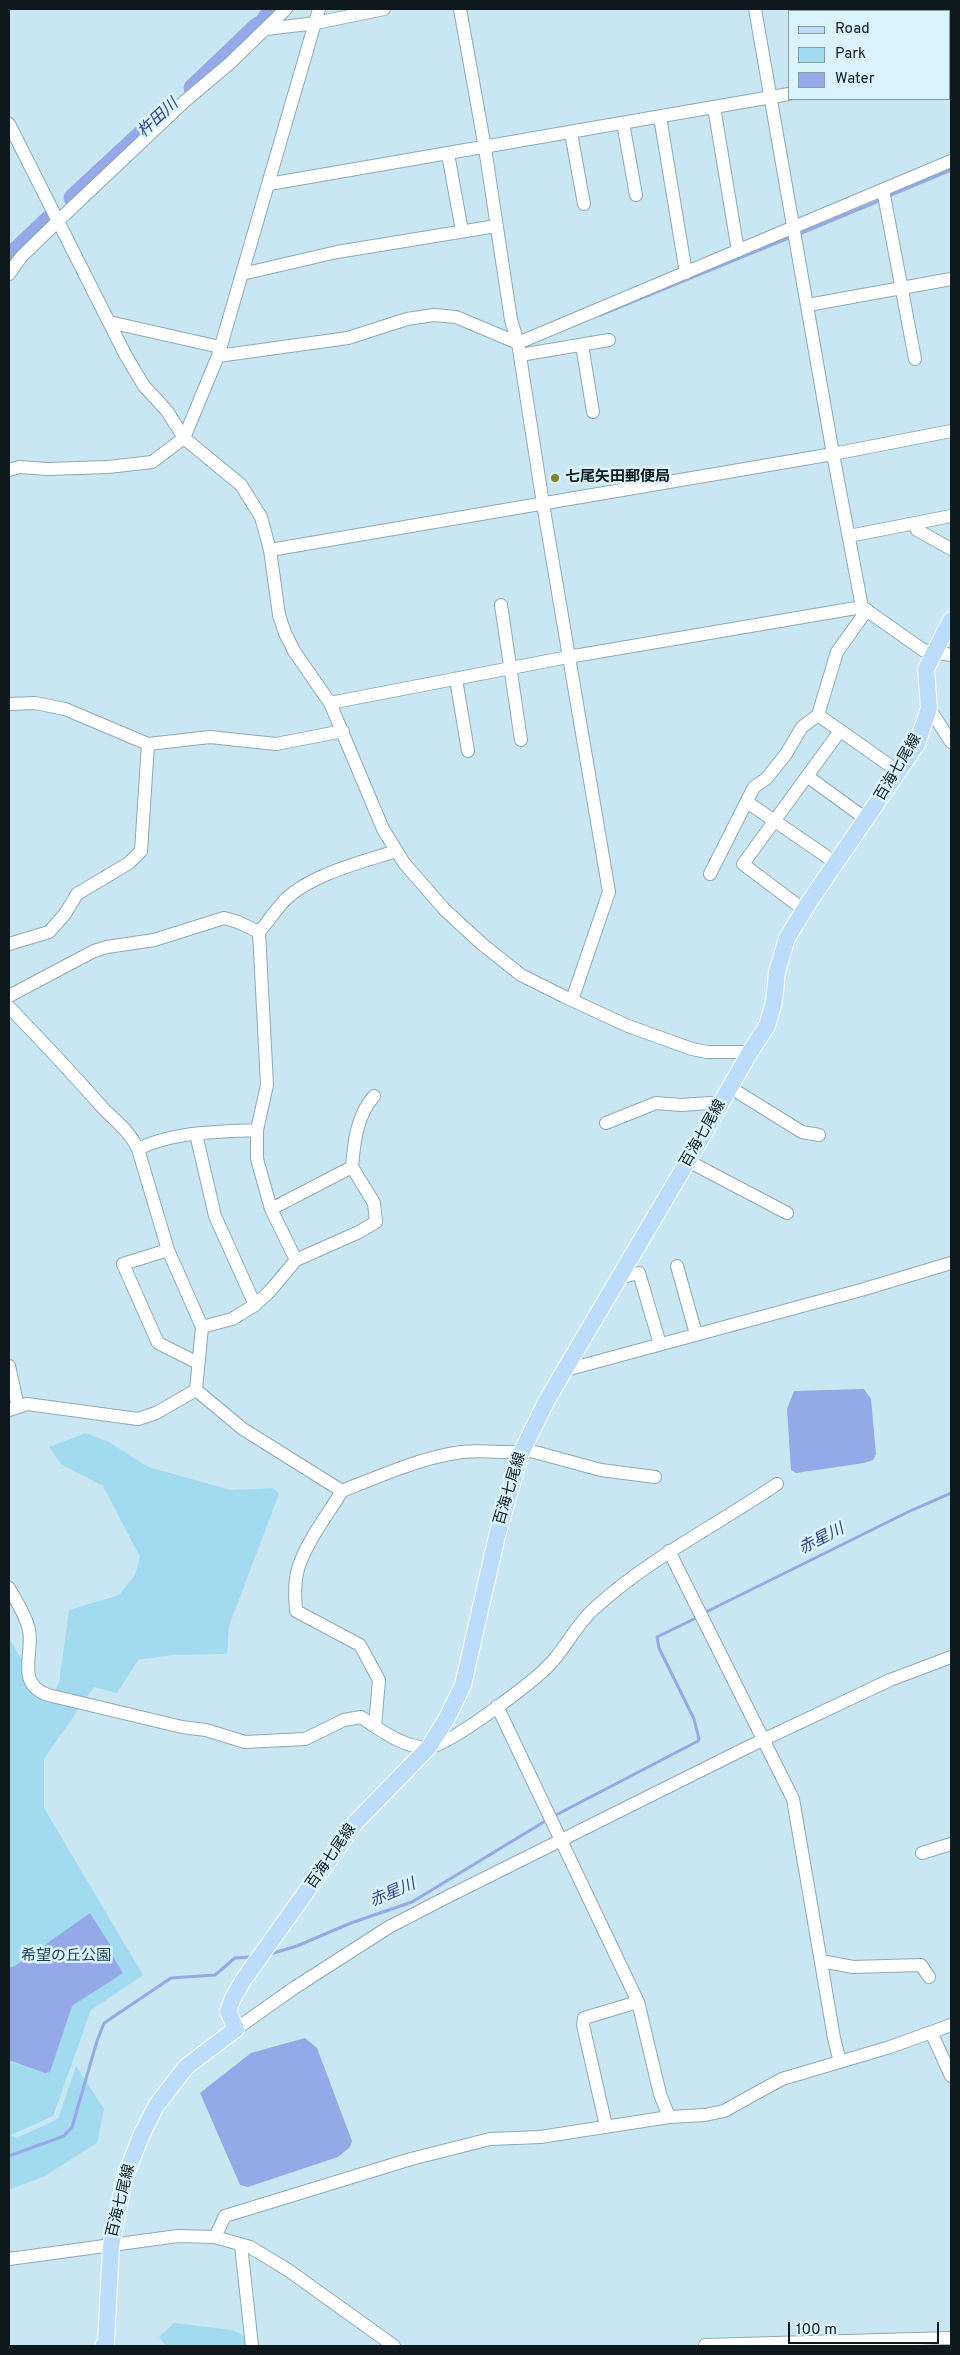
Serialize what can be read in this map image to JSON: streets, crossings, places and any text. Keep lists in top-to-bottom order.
{
  "streets": {
    "main road": ["百海七尾線"]
  },
  "water": ["杵田川", "赤星川"],
  "parks": ["希望の丘公園"],
  "places": ["七尾矢田郵便局"],
  "legend": ["Road", "Park", "Water"],
  "scale_bar": "100 m"
}
